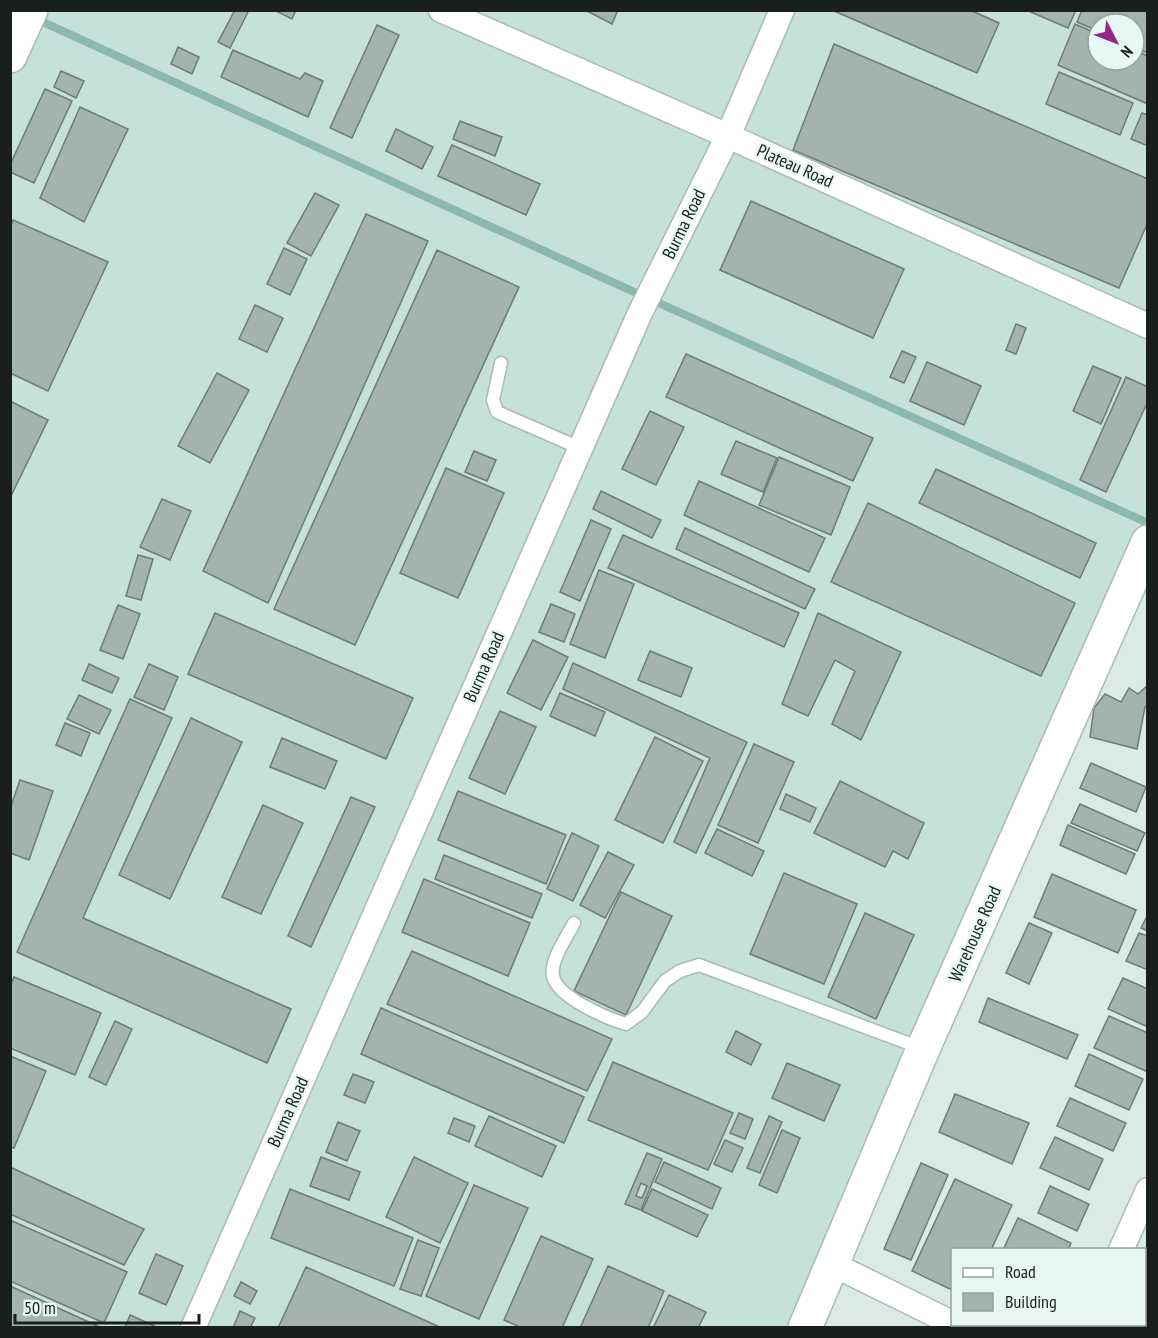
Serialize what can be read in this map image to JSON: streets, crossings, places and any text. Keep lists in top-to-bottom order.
{
  "streets": {
    "main road": ["Warehouse Road"],
    "street": ["Plateau Road", "Burma Road"]
  },
  "crossings": [
    ["Plateau Road", "Burma Road"]
  ],
  "legend": ["Road", "Building"],
  "scale_bar": "50 m",
  "north": "bottom right"
}
